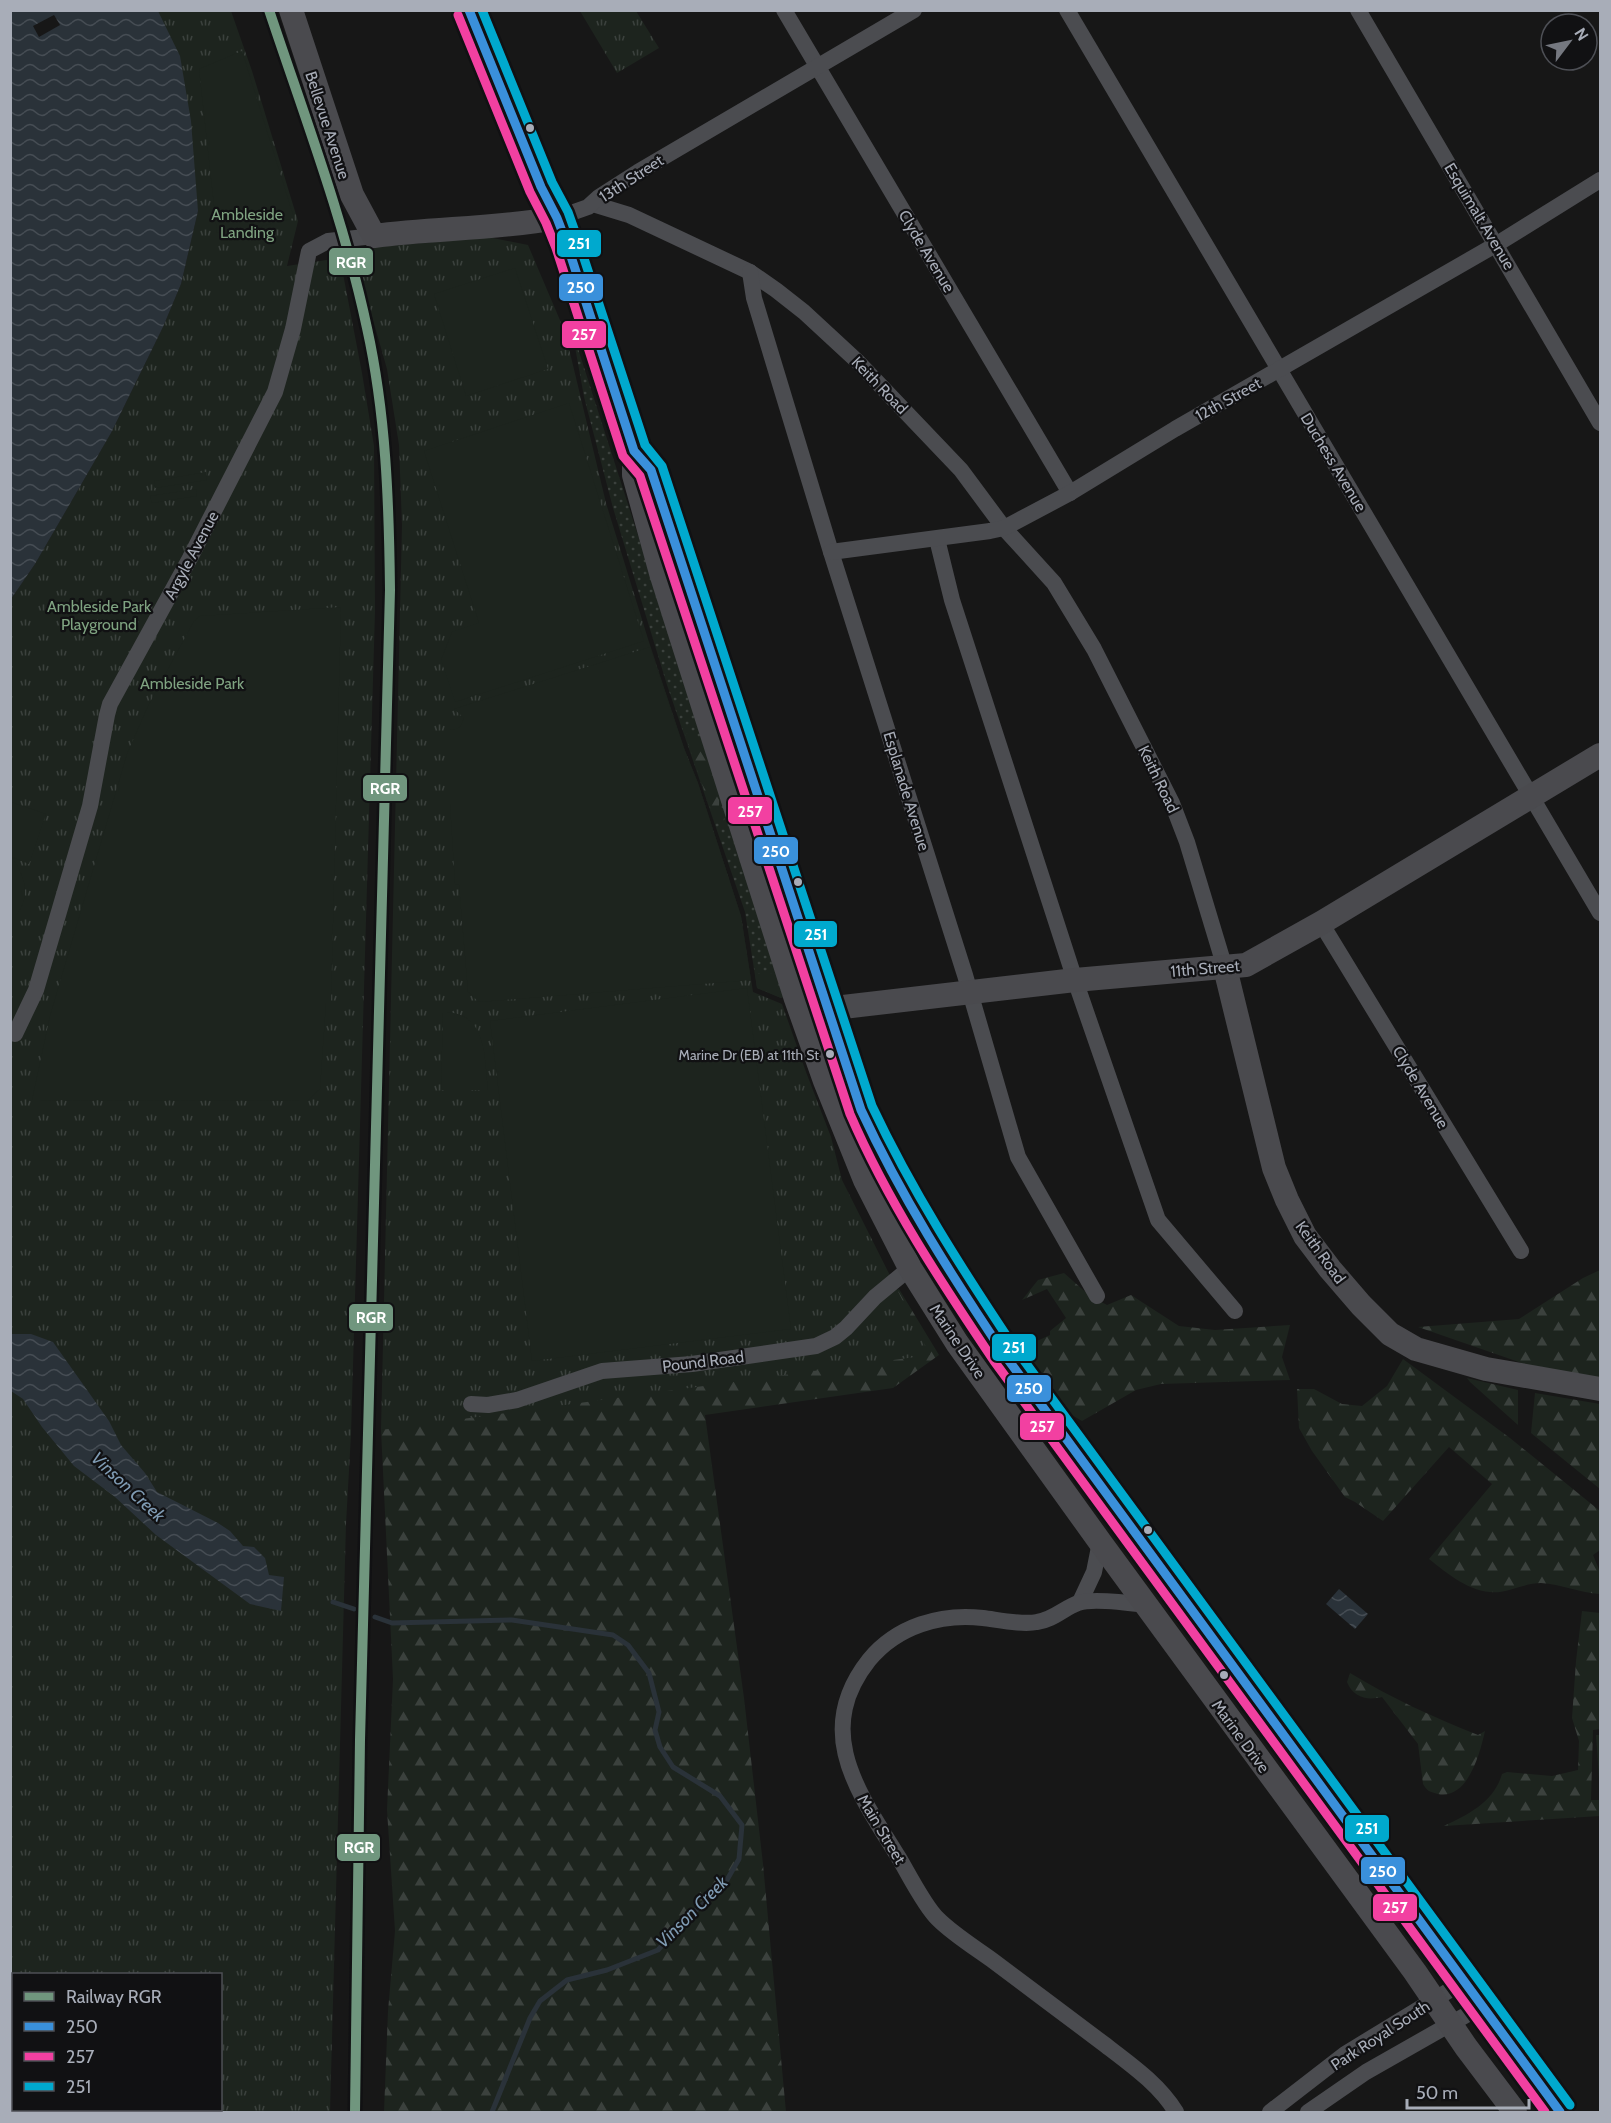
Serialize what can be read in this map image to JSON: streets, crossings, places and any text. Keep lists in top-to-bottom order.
{
  "streets": {
    "main road": [
      "Bellevue Avenue",
      "13th Street",
      "Keith Road",
      "11th Street",
      "Marine Drive"
    ],
    "street": [
      "Esquimalt Avenue",
      "Clyde Avenue",
      "12th Street",
      "Duchess Avenue",
      "Argyle Avenue",
      "Esplanade Avenue",
      "Pound Road",
      "Main Street",
      "Park Royal South"
    ]
  },
  "crossings": [
    ["Bellevue Avenue", "13th Street"],
    ["13th Street", "Clyde Avenue"],
    ["13th Street", "Keith Road"],
    ["13th Street", "Argyle Avenue"],
    ["13th Street", "Marine Drive"],
    ["Esquimalt Avenue", "12th Street"],
    ["Clyde Avenue", "12th Street"],
    ["Clyde Avenue", "11th Street"],
    ["Keith Road", "12th Street"],
    ["Keith Road", "Esplanade Avenue"],
    ["Keith Road", "11th Street"],
    ["12th Street", "Duchess Avenue"],
    ["12th Street", "Esplanade Avenue"],
    ["Duchess Avenue", "11th Street"],
    ["Esplanade Avenue", "11th Street"],
    ["11th Street", "Marine Drive"],
    ["Marine Drive", "Pound Road"],
    ["Marine Drive", "Main Street"],
    ["Marine Drive", "Park Royal South"]
  ],
  "water": ["Vinson Creek"],
  "parks": ["Ambleside Landing", "Ambleside Park Playground", "Ambleside Park"],
  "places": ["Marine Dr (EB) at 11th St"],
  "lines": [
    "rail line RGR",
    "transit line 250",
    "transit line 251",
    "transit line 257"
  ],
  "legend": [
    "Railway RGR",
    "250",
    "257",
    "251"
  ],
  "scale_bar": "50 m",
  "north": "top right"
}
